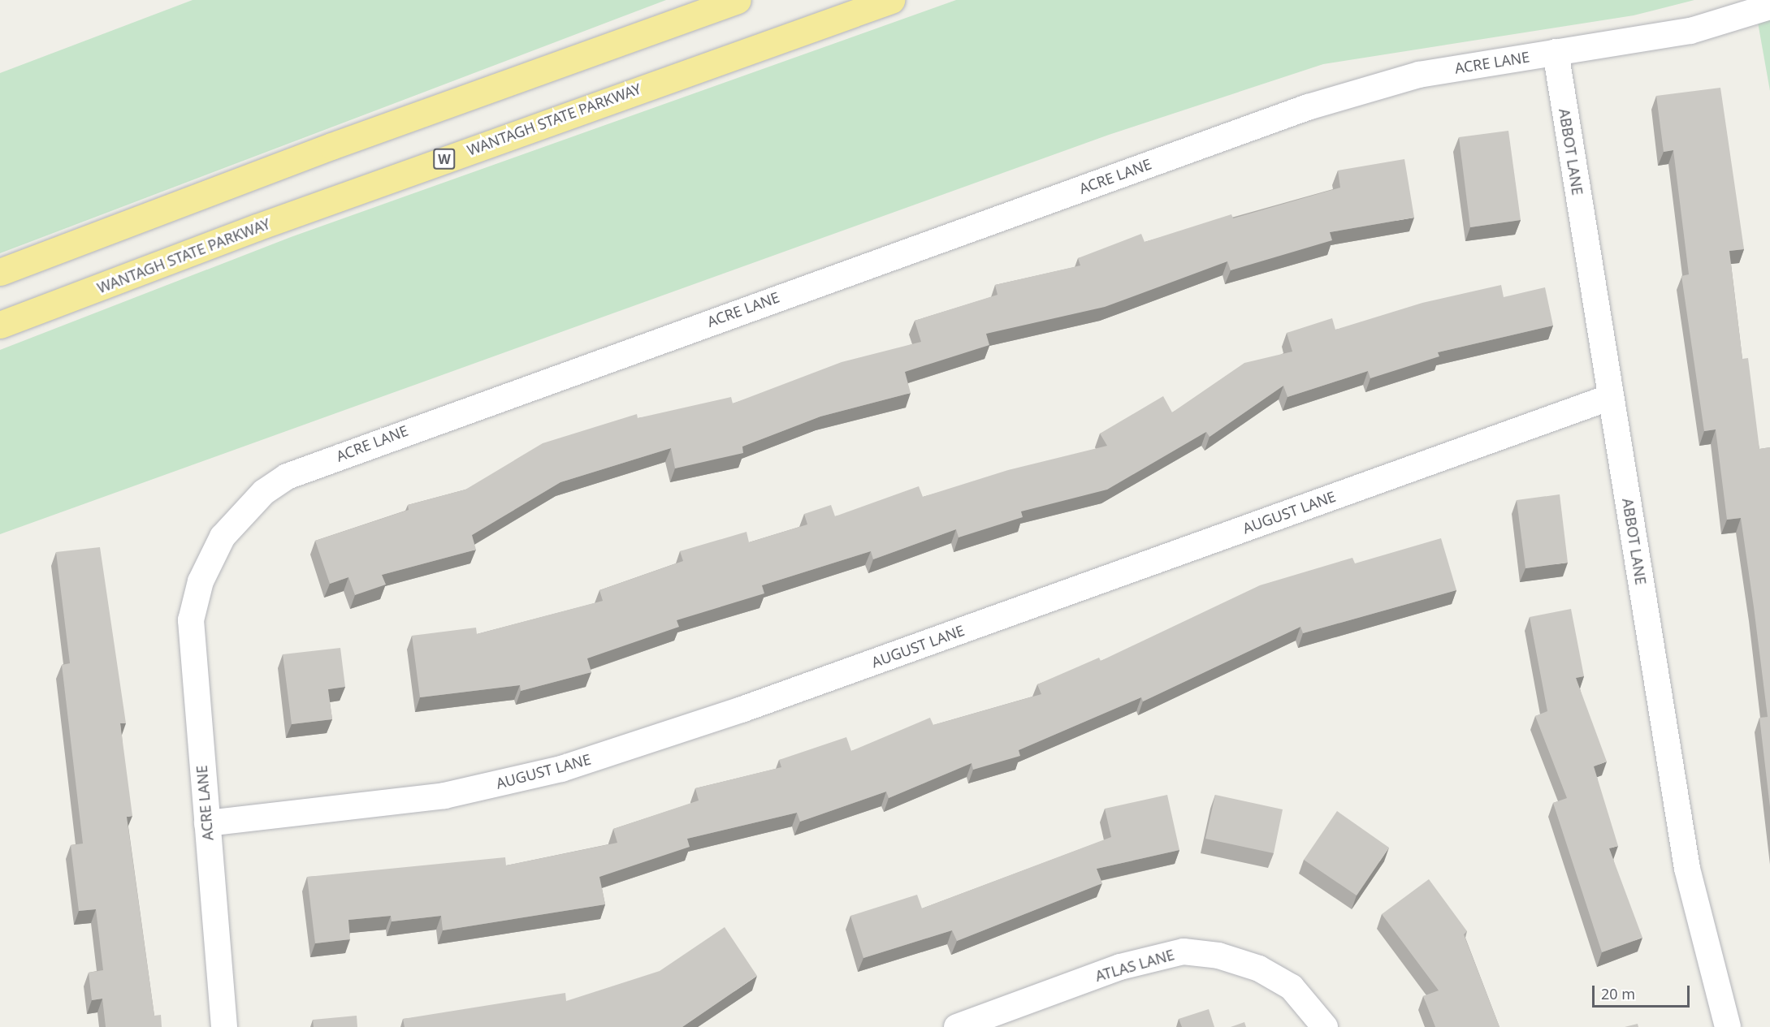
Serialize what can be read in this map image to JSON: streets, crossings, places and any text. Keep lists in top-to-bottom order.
{
  "streets": {
    "highway": ["WANTAGH STATE PARKWAY", "W"],
    "street": [
      "ACRE LANE",
      "ABBOT LANE",
      "AUGUST LANE",
      "ATLAS LANE"
    ]
  },
  "crossings": [
    ["ACRE LANE", "ABBOT LANE"],
    ["ACRE LANE", "AUGUST LANE"],
    ["ABBOT LANE", "AUGUST LANE"]
  ],
  "scale_bar": "20 m"
}
